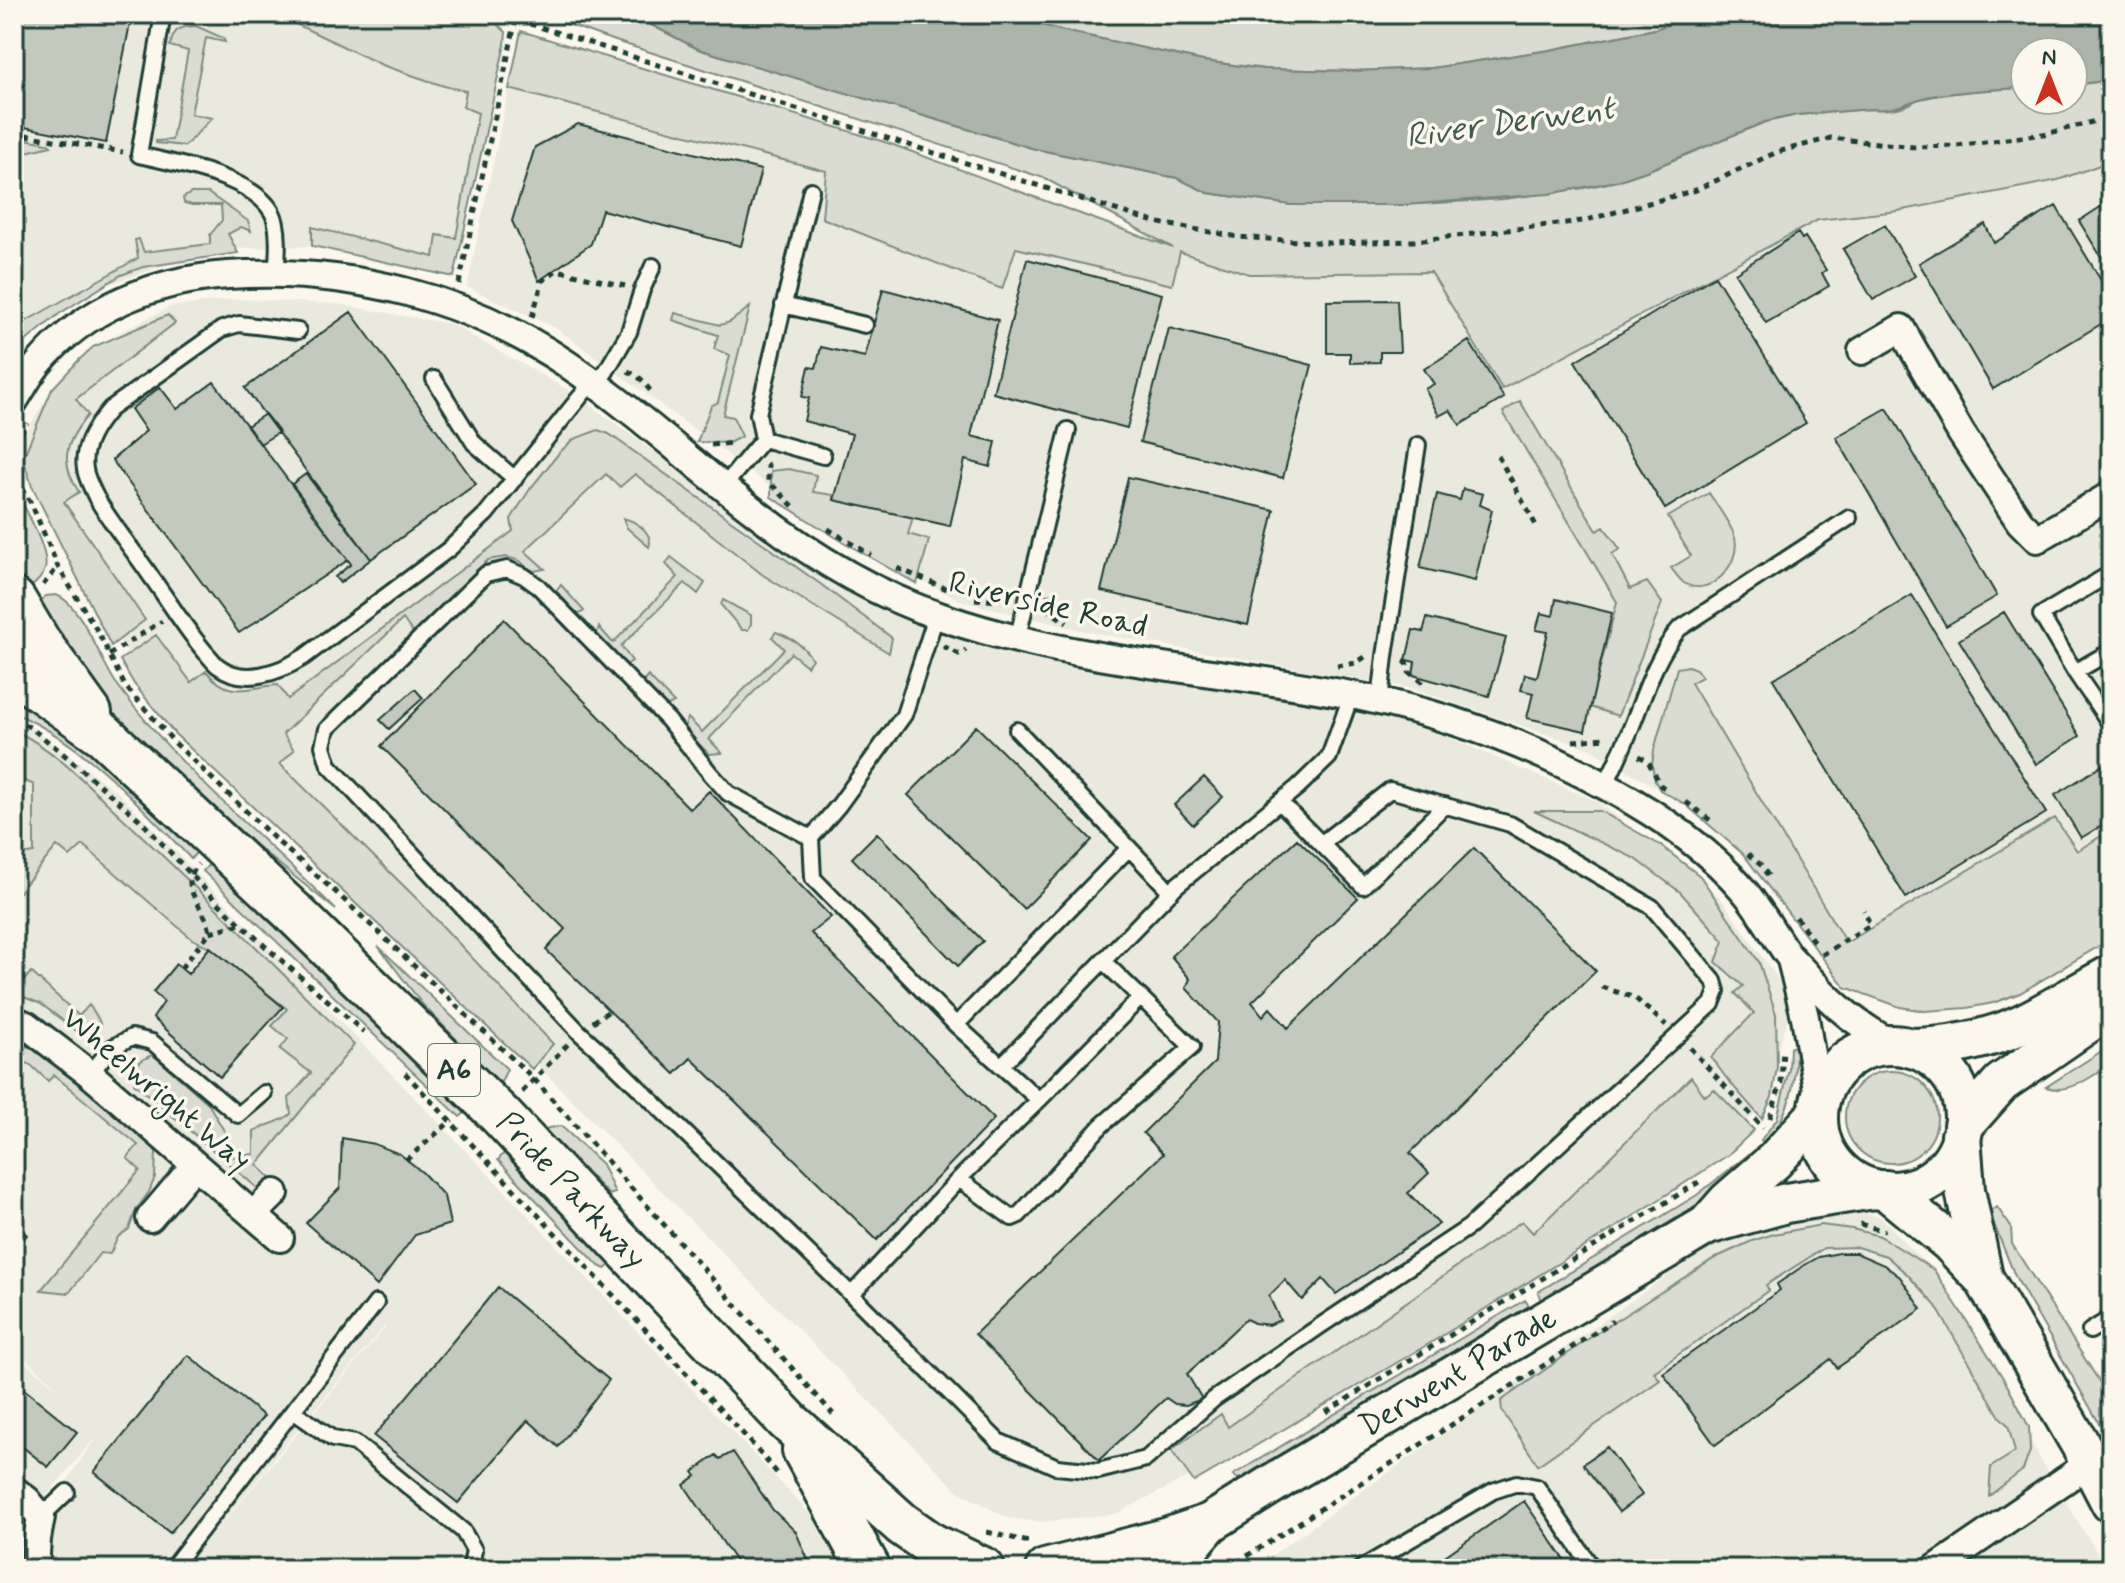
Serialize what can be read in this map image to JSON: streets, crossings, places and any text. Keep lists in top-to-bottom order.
{
  "streets": {
    "main road": ["A6", "Pride Parkway"],
    "street": ["Riverside Road", "Wheelwright Way", "Derwent Parade"]
  },
  "crossings": [
    ["Riverside Road", "Derwent Parade"]
  ],
  "water": ["River Derwent"],
  "north": "top"
}
